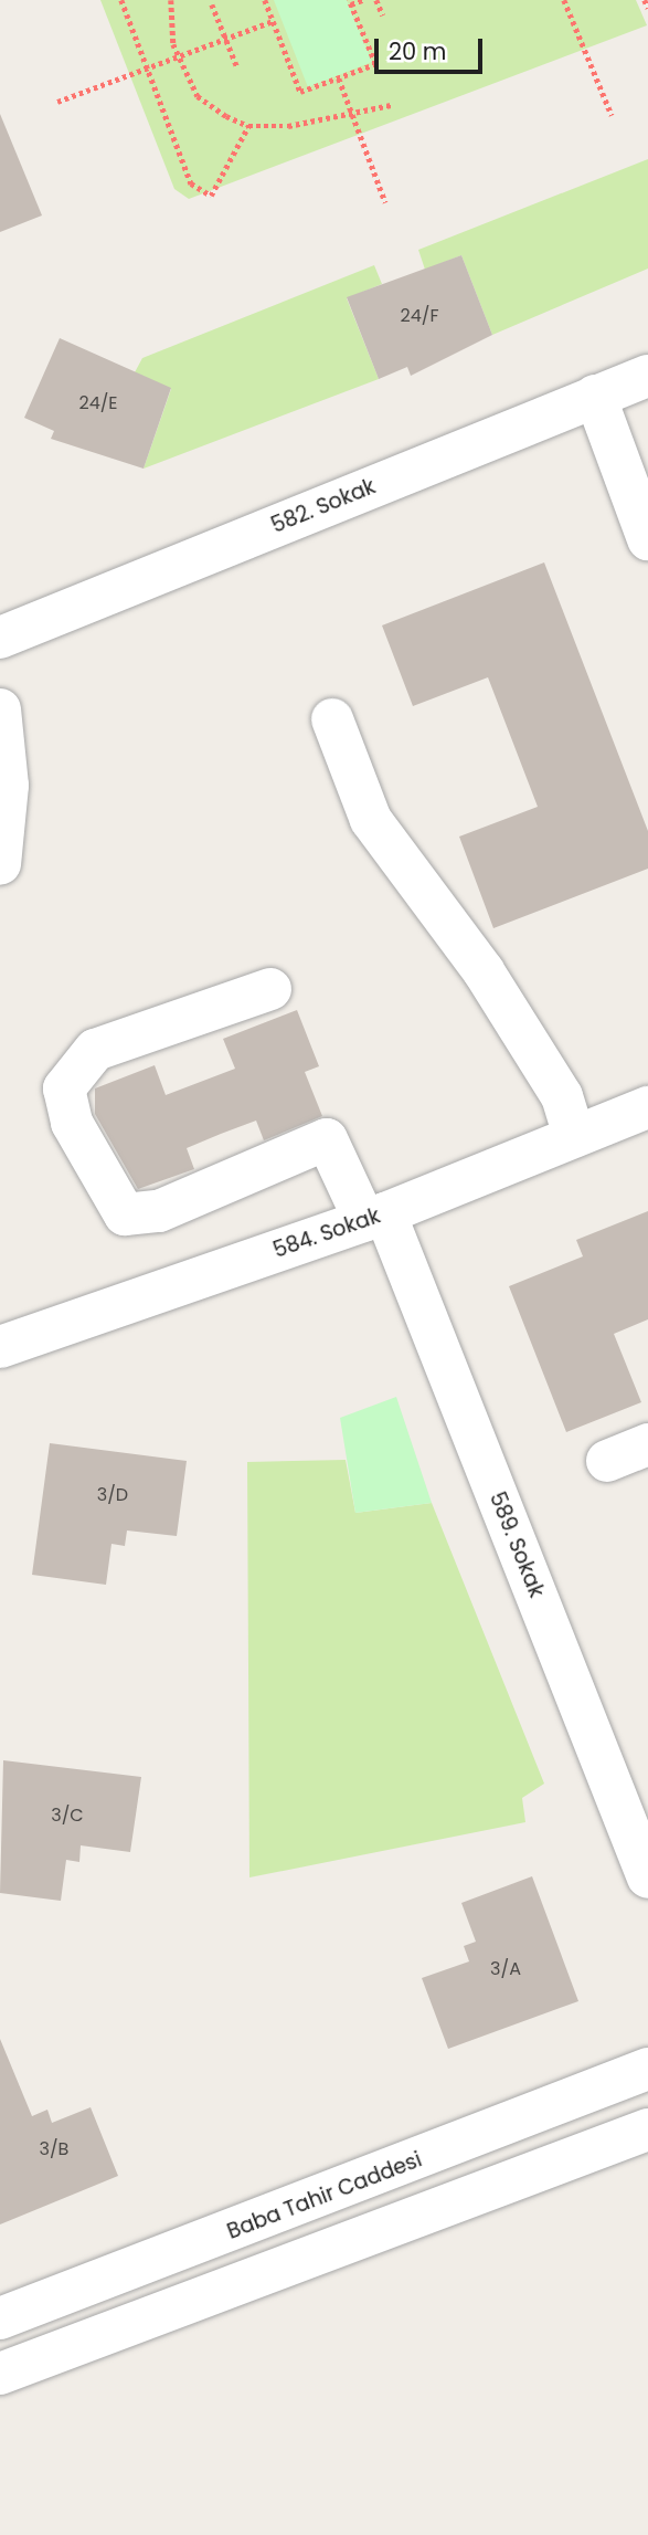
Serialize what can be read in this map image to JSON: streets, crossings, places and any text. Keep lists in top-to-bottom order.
{
  "streets": {
    "street": [
      "582. Sokak",
      "584. Sokak",
      "589. Sokak",
      "Baba Tahir Caddesi"
    ]
  },
  "crossings": [
    ["584. Sokak", "589. Sokak"]
  ],
  "house_numbers": [
    "24/F",
    "24/E",
    "3/D",
    "3/C",
    "3/A",
    "3/B"
  ],
  "scale_bar": "20 m"
}
